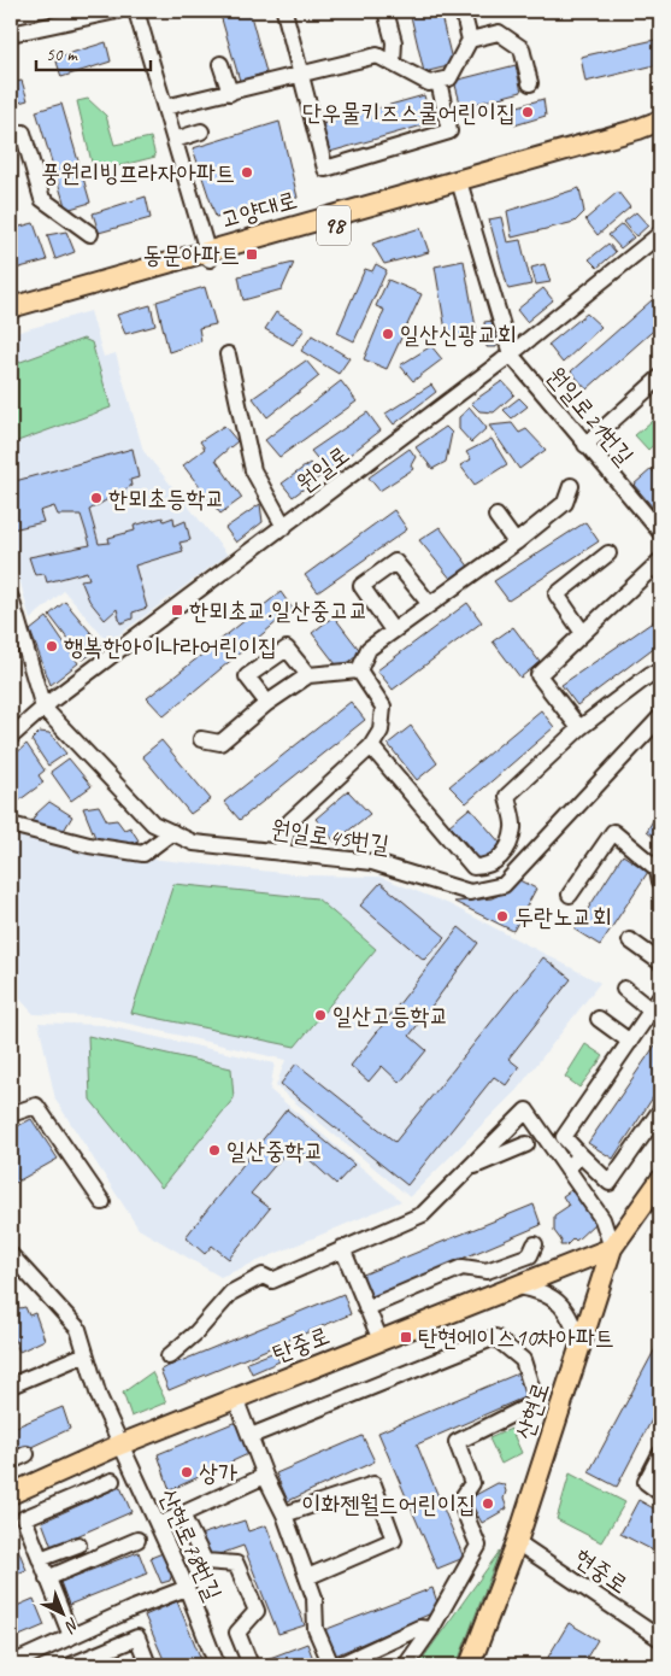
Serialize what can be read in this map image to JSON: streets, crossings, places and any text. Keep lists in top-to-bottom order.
{
  "streets": {
    "main road": [
      "고양대로",
      "98",
      "탄중로",
      "산현로"
    ],
    "street": [
      "원일로21번길",
      "원일로",
      "원일로45번길",
      "산현로78번길",
      "현중로"
    ]
  },
  "crossings": [
    ["원일로21번길", "원일로"],
    ["원일로", "원일로45번길"],
    ["탄중로", "산현로"],
    ["탄중로", "산현로78번길"],
    ["산현로", "현중로"]
  ],
  "places": {
    "other": [
      "단우물키즈스쿨어린이집",
      "풍원리빙프라자아파트",
      "일산신광교회",
      "한뫼초등학교",
      "행복한아이나라어린이집",
      "두란노교회",
      "일산고등학교",
      "일산중학교",
      "상가",
      "이화젠월드어린이집"
    ],
    "transit": ["동문아파트", "한뫼초교.일산중고교", "탄현에이스10차아파트"]
  },
  "scale_bar": "50 m",
  "north": "bottom right"
}
